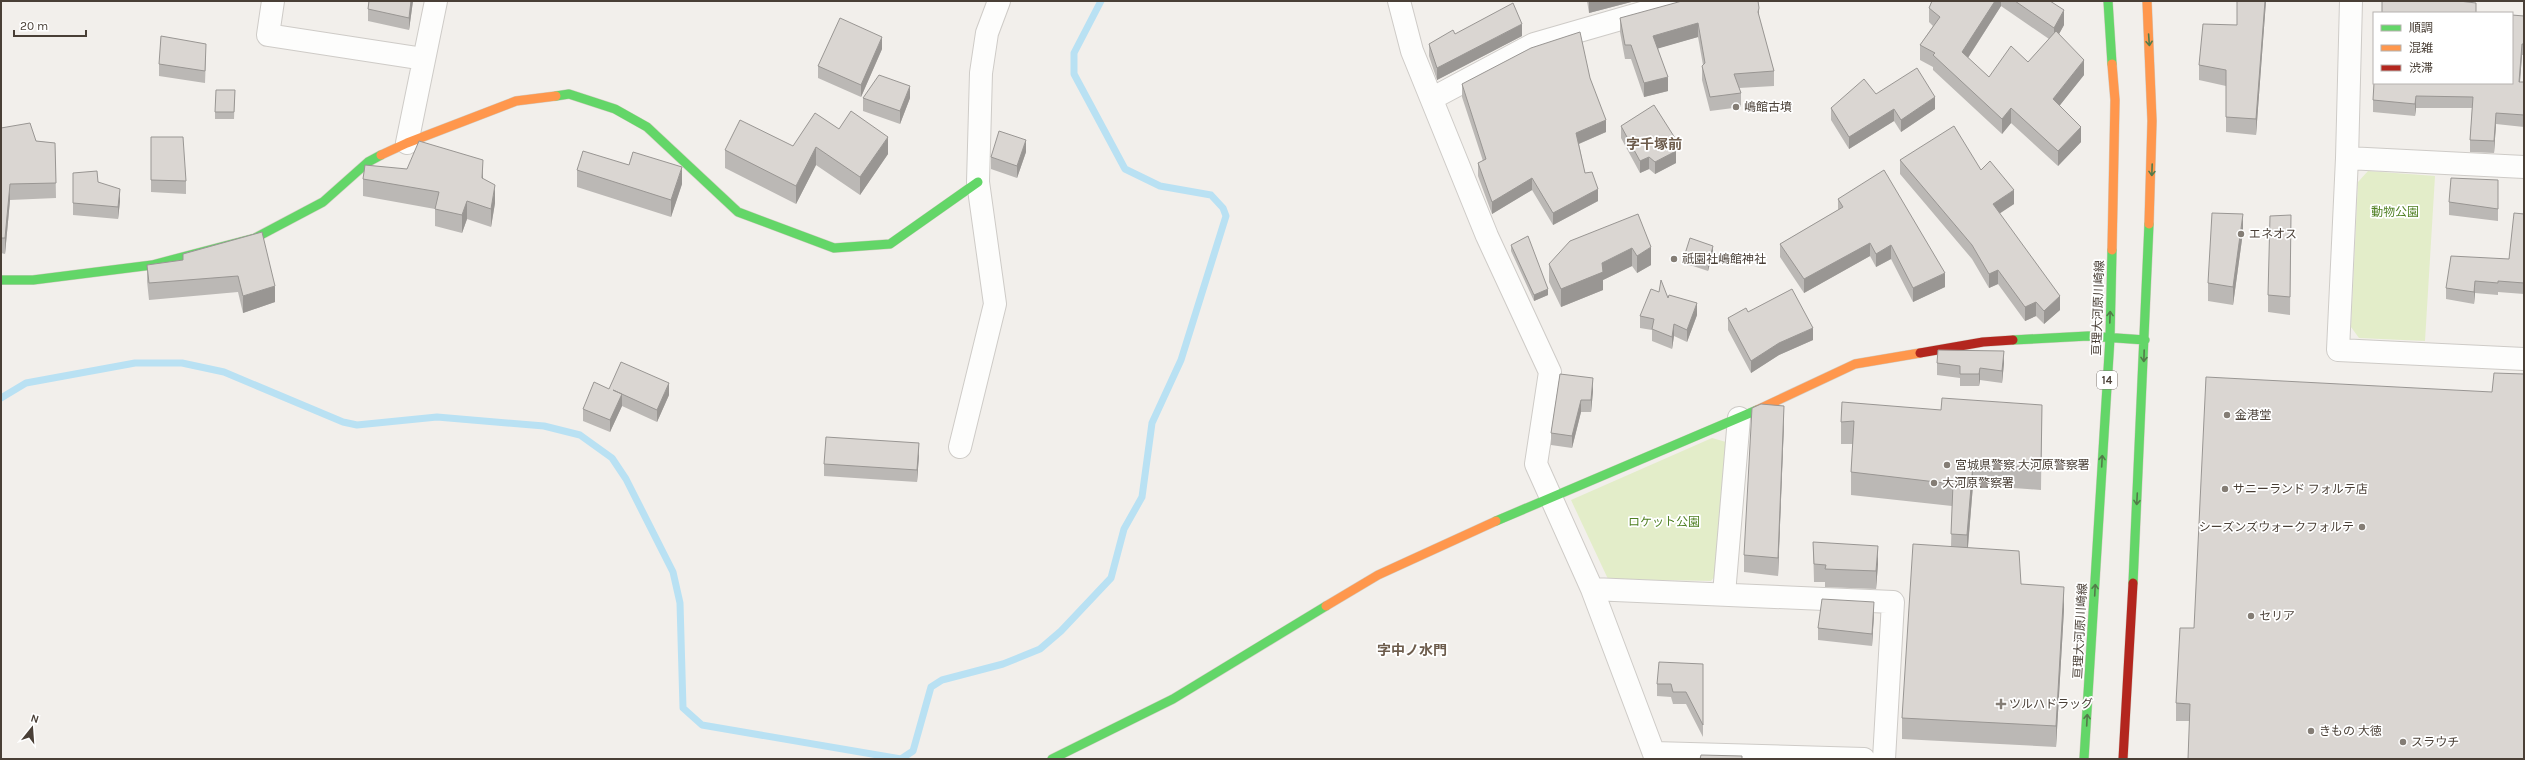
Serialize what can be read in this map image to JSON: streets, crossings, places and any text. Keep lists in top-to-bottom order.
{
  "streets": {
    "street": ["亘理大河原川崎線", "14"]
  },
  "districts": ["字千塚前", "字中ノ水門"],
  "parks": ["動物公園", "ロケット公園"],
  "places": {
    "other": [
      "嶋館古墳",
      "エネオス",
      "祇園社嶋館神社",
      "金港堂",
      "宮城県警察 大河原警察署",
      "大河原警察署",
      "サニーランド フォルテ店",
      "シーズンズウォークフォルテ",
      "セリア",
      "きもの 大徳",
      "スラウチ"
    ],
    "health": ["ツルハドラッグ"]
  },
  "legend": ["順調", "混雑", "渋滞"],
  "scale_bar": "20 m",
  "north": "top"
}
